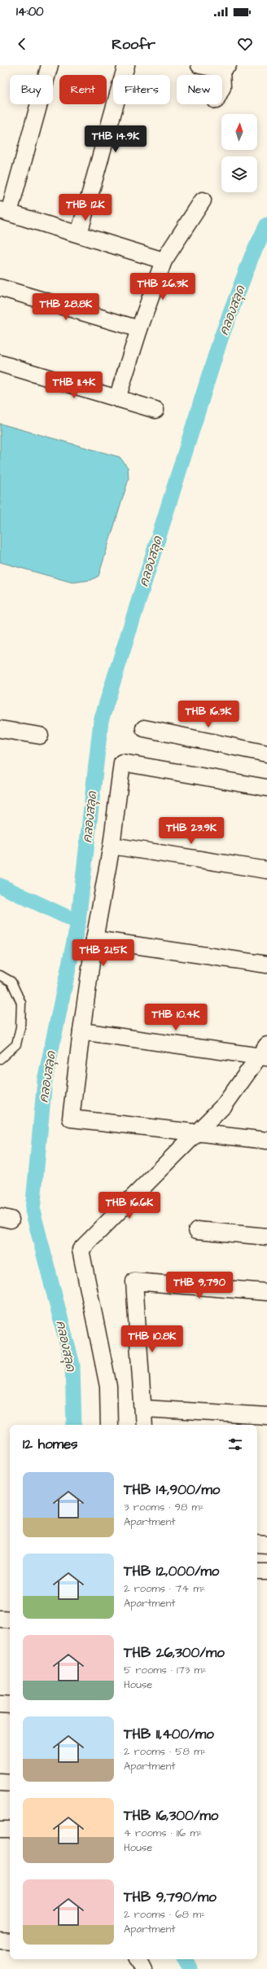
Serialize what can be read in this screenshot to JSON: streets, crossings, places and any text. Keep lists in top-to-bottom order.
{
  "water": ["คลองสลุด"],
  "north": "top",
  "page": {
    "status": "14:00",
    "header": "Roofr",
    "chip": [
      "Buy",
      "Rent",
      "Filters",
      "New"
    ],
    "price": [
      "THB 14.9K",
      "THB 12K",
      "THB 26.3K",
      "THB 28.8K",
      "THB 11.4K",
      "THB 16.3K",
      "THB 23.9K",
      "THB 21.5K",
      "THB 10.4K",
      "THB 16.6K",
      "THB 9,790",
      "THB 10.8K"
    ],
    "heading": "12 homes",
    "list": [
      {
        "name": "THB 14,900/mo",
        "note": "3 rooms · 98 m² · Apartment"
      },
      {
        "name": "THB 12,000/mo",
        "note": "2 rooms · 74 m² · Apartment"
      },
      {
        "name": "THB 26,300/mo",
        "note": "5 rooms · 173 m² · House"
      },
      {
        "name": "THB 11,400/mo",
        "note": "2 rooms · 58 m² · Apartment"
      },
      {
        "name": "THB 16,300/mo",
        "note": "4 rooms · 116 m² · House"
      },
      {
        "name": "THB 9,790/mo",
        "note": "2 rooms · 68 m² · Apartment"
      }
    ]
  }
}
